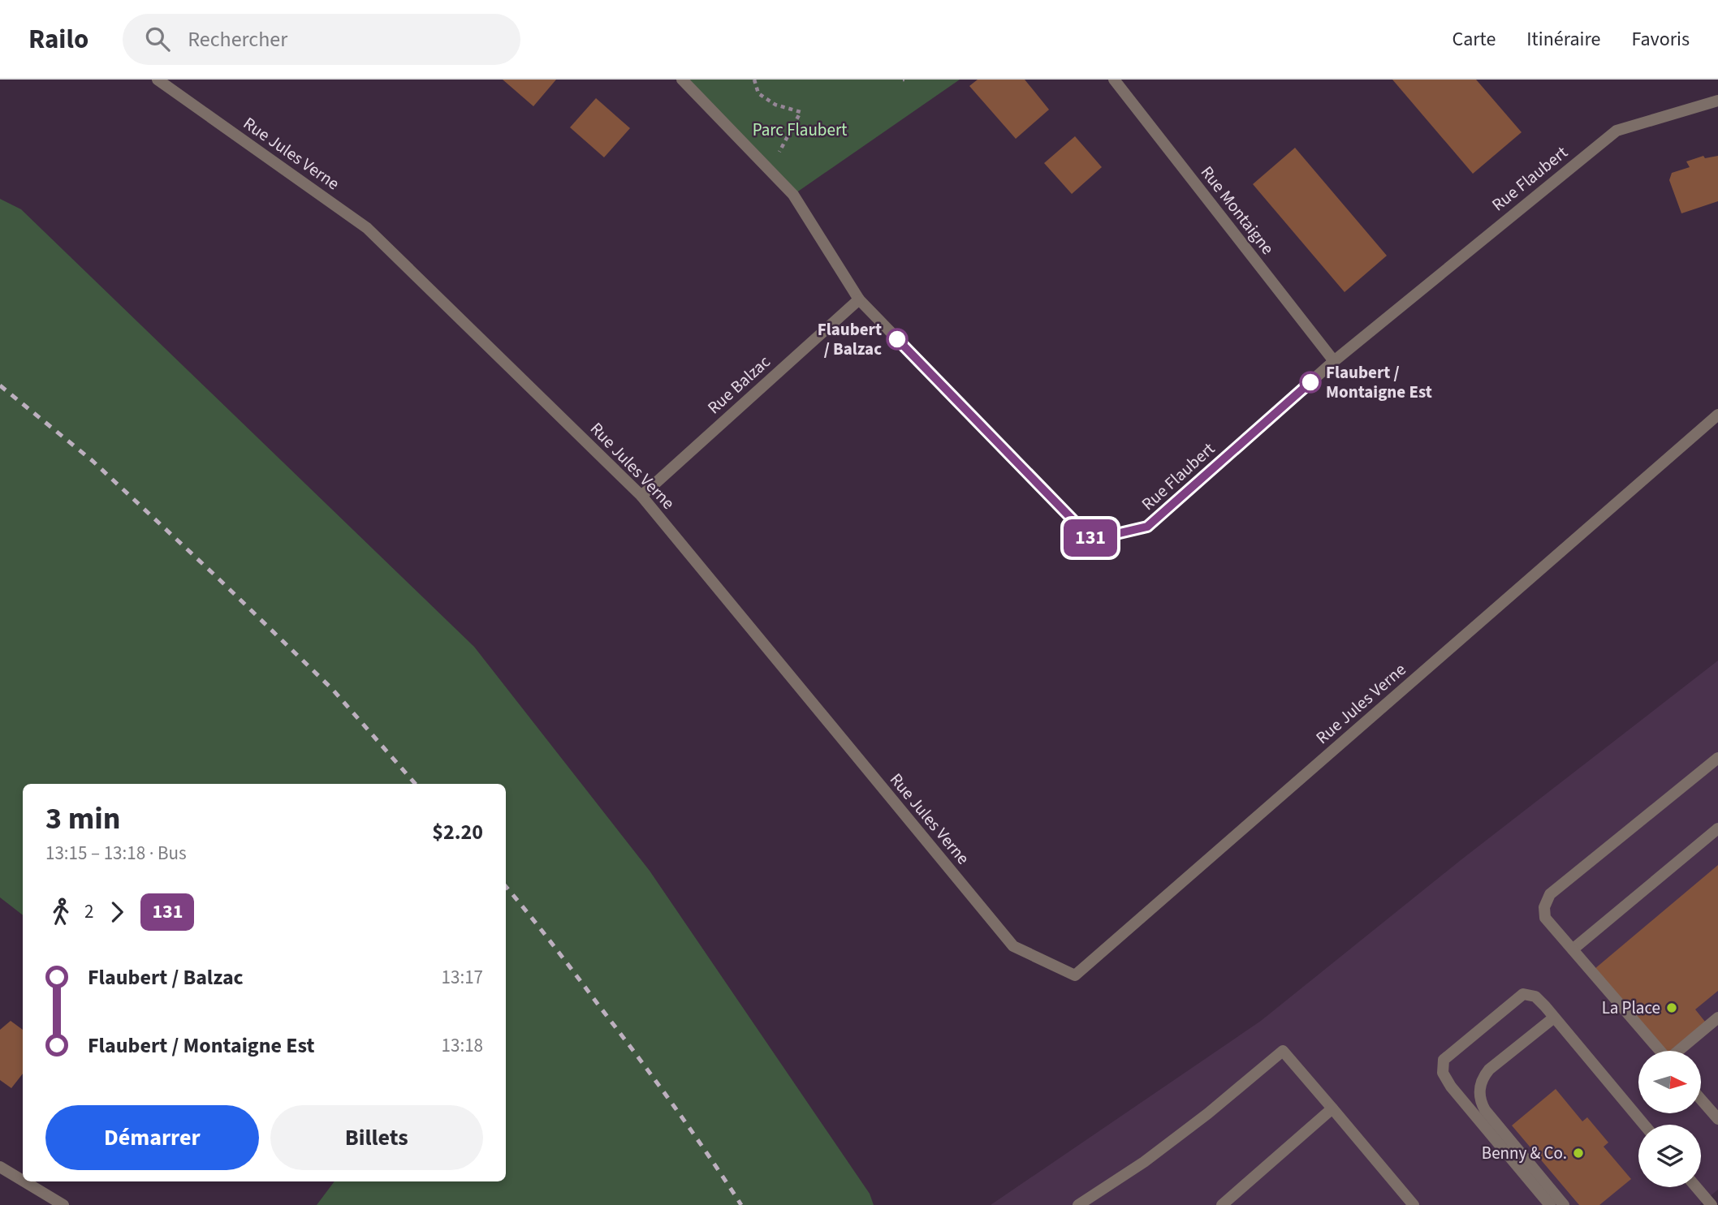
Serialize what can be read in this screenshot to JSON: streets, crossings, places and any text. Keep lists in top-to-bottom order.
{
  "streets": {
    "street": [
      "Rue Jules Verne",
      "Rue Flaubert",
      "Rue Montaigne",
      "Rue Balzac"
    ]
  },
  "crossings": [
    ["Rue Jules Verne", "Rue Balzac"],
    ["Rue Flaubert", "Rue Montaigne"],
    ["Rue Flaubert", "Rue Balzac"]
  ],
  "parks": ["Parc Flaubert"],
  "places": [
    "Flaubert / Balzac",
    "Flaubert / Montaigne Est",
    "La Place",
    "Benny & Co."
  ],
  "lines": ["bus line 131"],
  "north": "right",
  "page": {
    "header": "Railo",
    "search": "Rechercher",
    "nav": ["Carte", "Itinéraire", "Favoris"],
    "on_map": "131",
    "heading": ["3 min", "13:15 – 13:18 · Bus", "$2.20"],
    "legs": ["2", "131"],
    "list": [
      {
        "name": "Flaubert / Balzac",
        "value": "13:17"
      },
      {
        "name": "Flaubert / Montaigne Est",
        "value": "13:18"
      }
    ],
    "buttons": ["Démarrer", "Billets"]
  }
}
